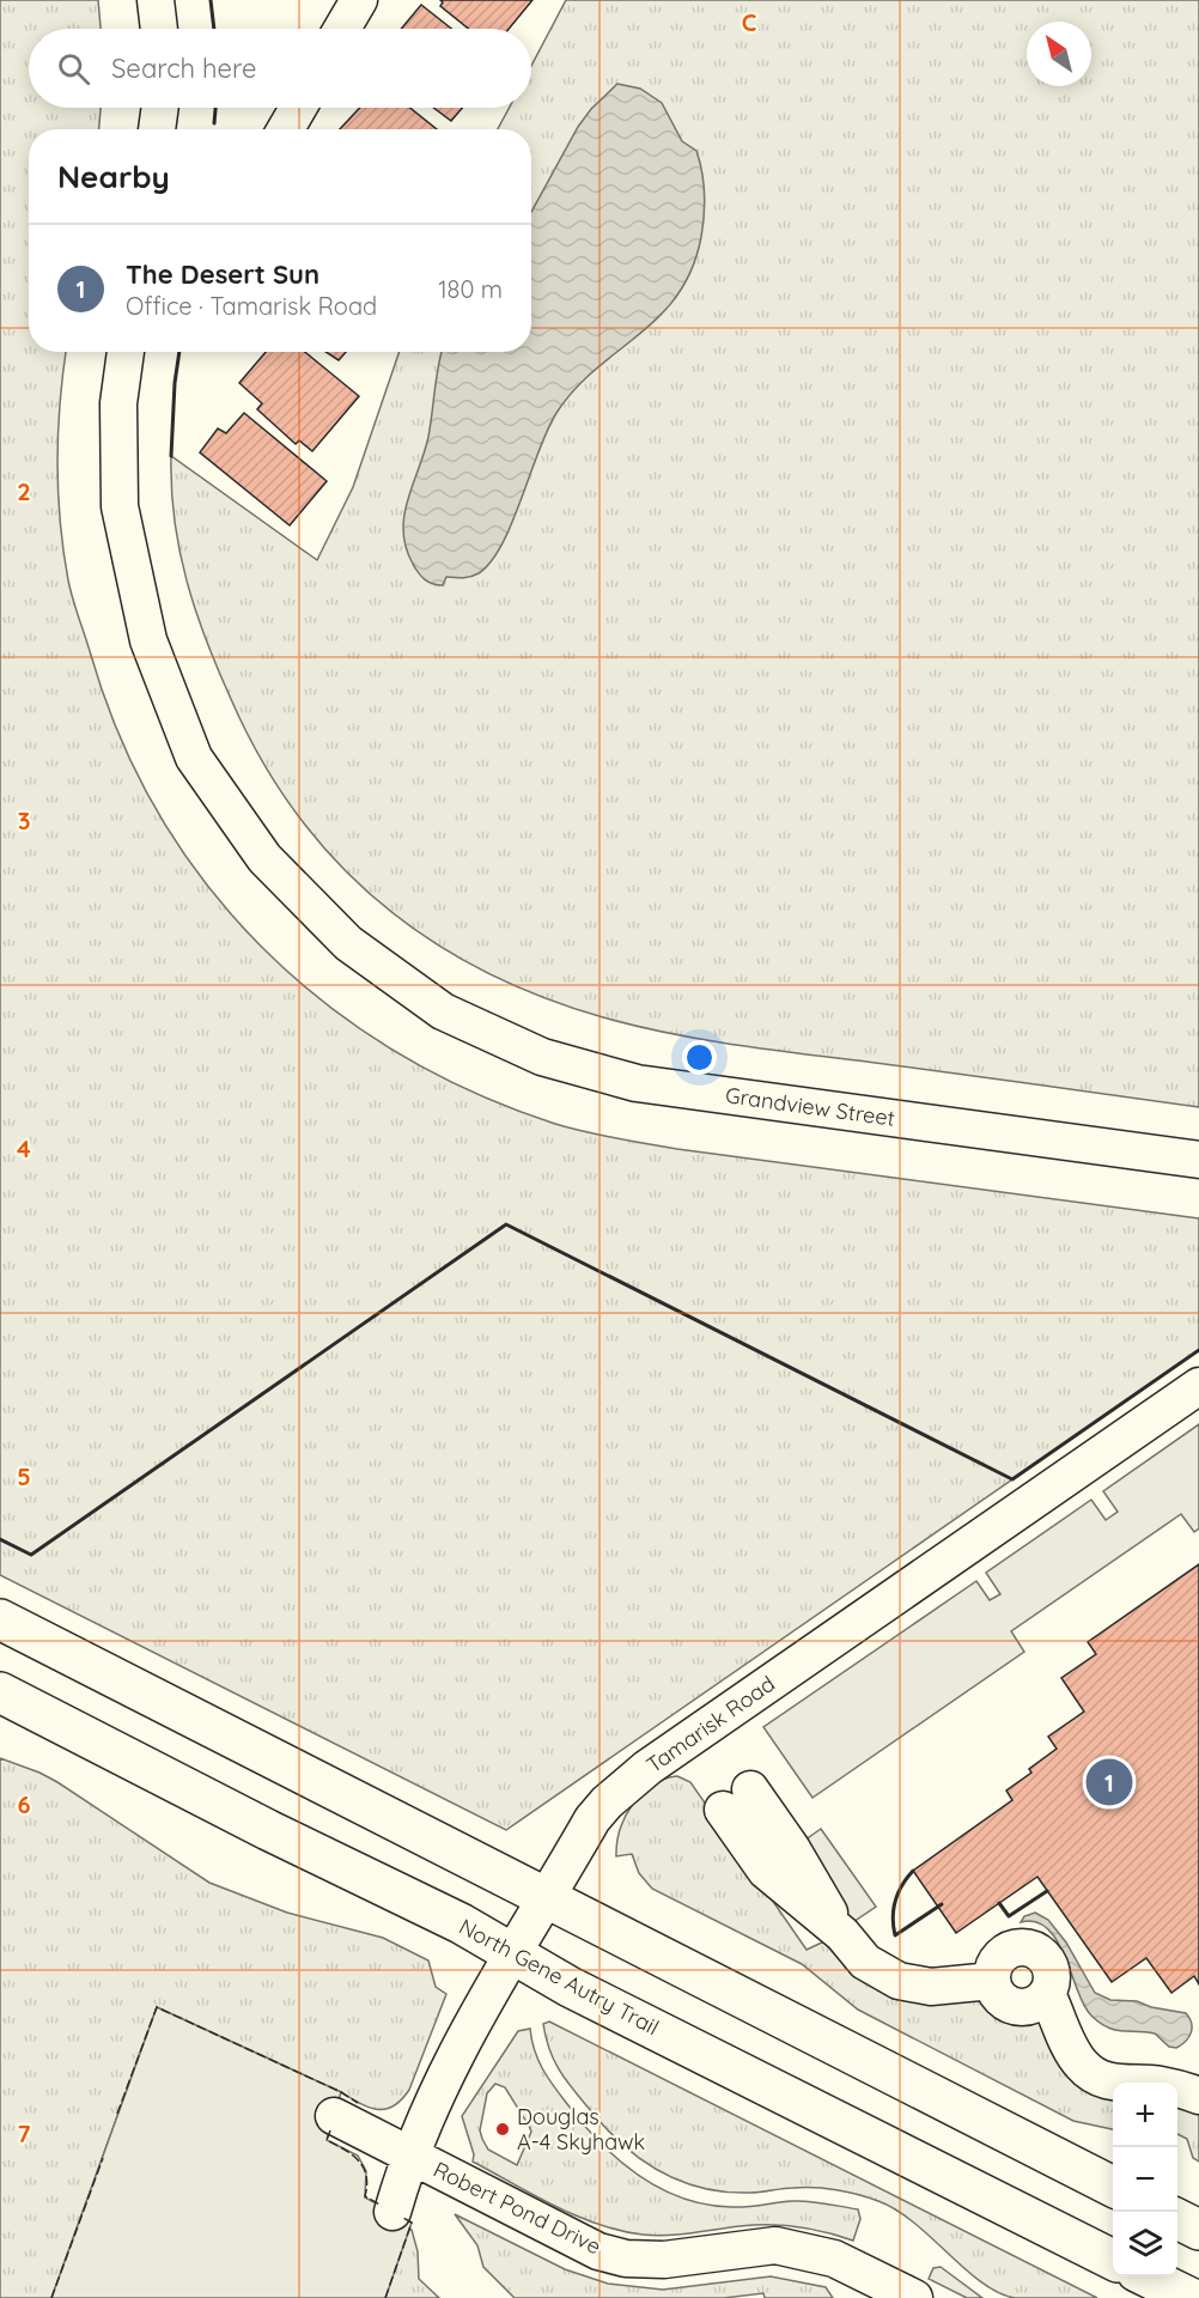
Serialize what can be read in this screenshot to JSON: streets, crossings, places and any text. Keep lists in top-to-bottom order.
{
  "streets": {
    "main road": ["North Gene Autry Trail"],
    "street": ["Grandview Street", "Tamarisk Road", "Robert Pond Drive"]
  },
  "crossings": [
    ["Tamarisk Road", "North Gene Autry Trail"],
    ["Tamarisk Road", "Robert Pond Drive"]
  ],
  "places": ["Douglas A-4 Skyhawk"],
  "north": "top left",
  "page": {
    "search": "Search here",
    "heading": "Nearby",
    "list": [
      {
        "mark": "1",
        "name": "The Desert Sun",
        "note": "Office · Tamarisk Road",
        "value": "180 m"
      }
    ],
    "pins": "1",
    "map_buttons": ["+", "−"]
  },
  "grid": {
    "columns": ["C"],
    "rows": [
      "2",
      "3",
      "4",
      "5",
      "6",
      "7"
    ]
  }
}
